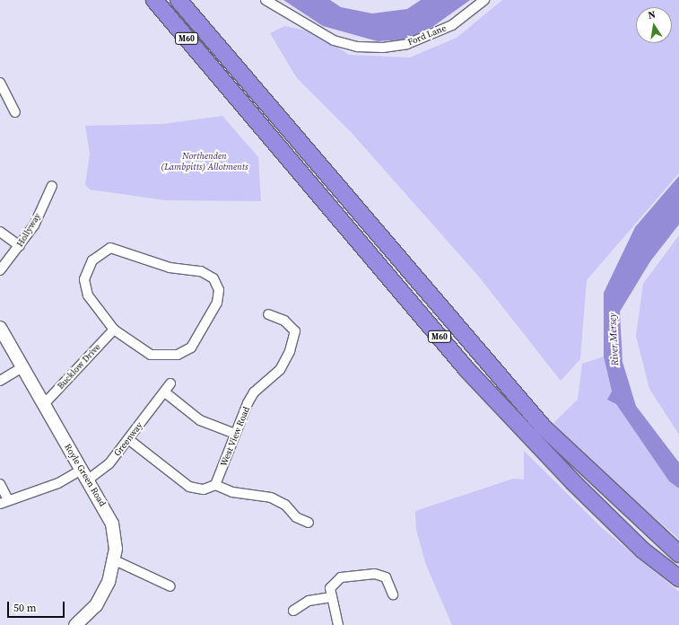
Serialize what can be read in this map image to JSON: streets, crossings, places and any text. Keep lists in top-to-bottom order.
{
  "streets": {
    "highway": ["M60"],
    "main road": ["Royle Green Road"],
    "street": [
      "Ford Lane",
      "Hollyway",
      "Bucklow Drive",
      "West View Road",
      "Greenway"
    ]
  },
  "crossings": [
    ["Bucklow Drive", "Royle Green Road"],
    ["Greenway", "Royle Green Road"]
  ],
  "water": ["River Mersey"],
  "parks": ["Northenden (Lambpitts) Allotments"],
  "scale_bar": "50 m",
  "north": "top"
}
